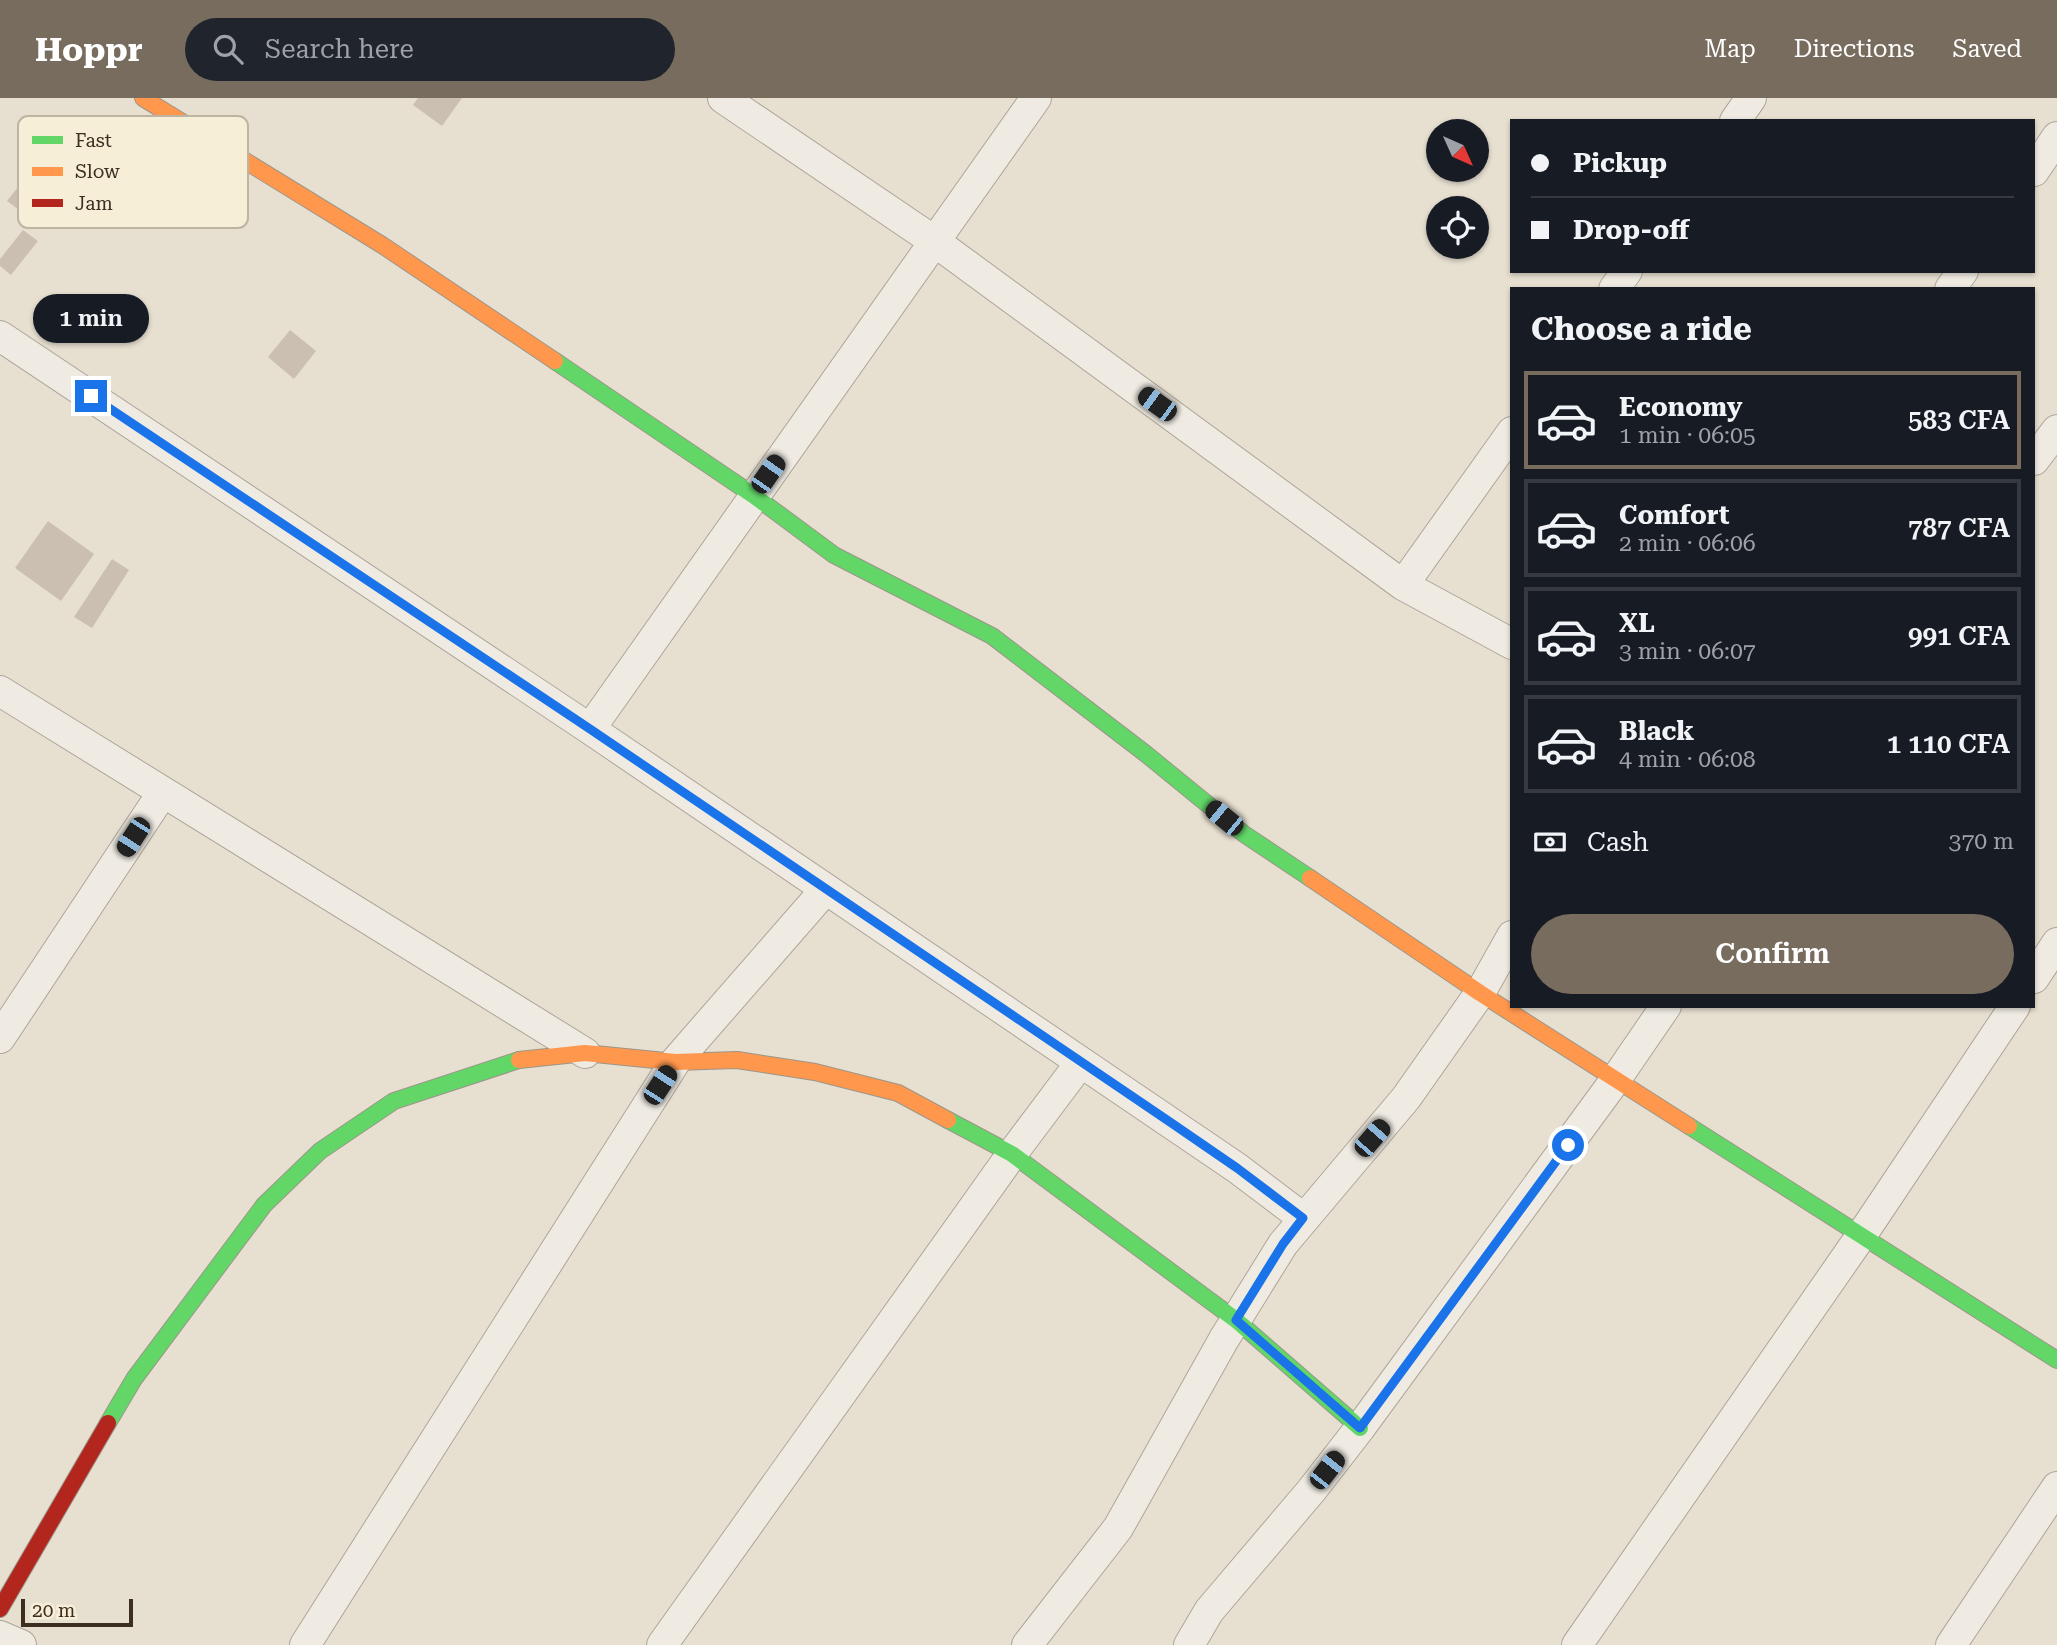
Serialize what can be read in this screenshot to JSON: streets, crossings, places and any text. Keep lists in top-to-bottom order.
{
  "legend": ["Fast", "Slow", "Jam"],
  "scale_bar": "20 m",
  "north": "bottom right",
  "page": {
    "header": "Hoppr",
    "search": "Search here",
    "nav": ["Map", "Directions", "Saved"],
    "banner": ["Pickup", "Drop-off"],
    "heading": "Choose a ride",
    "bubble": "1 min",
    "list": [
      {
        "name": "Economy",
        "note": "1 min · 06:05",
        "value": "583 CFA"
      },
      {
        "name": "Comfort",
        "note": "2 min · 06:06",
        "value": "787 CFA"
      },
      {
        "name": "XL",
        "note": "3 min · 06:07",
        "value": "991 CFA"
      },
      {
        "name": "Black",
        "note": "4 min · 06:08",
        "value": "1 110 CFA"
      }
    ],
    "pay": ["Cash", "370 m"],
    "buttons": "Confirm",
    "scale": "20 m"
  }
}
